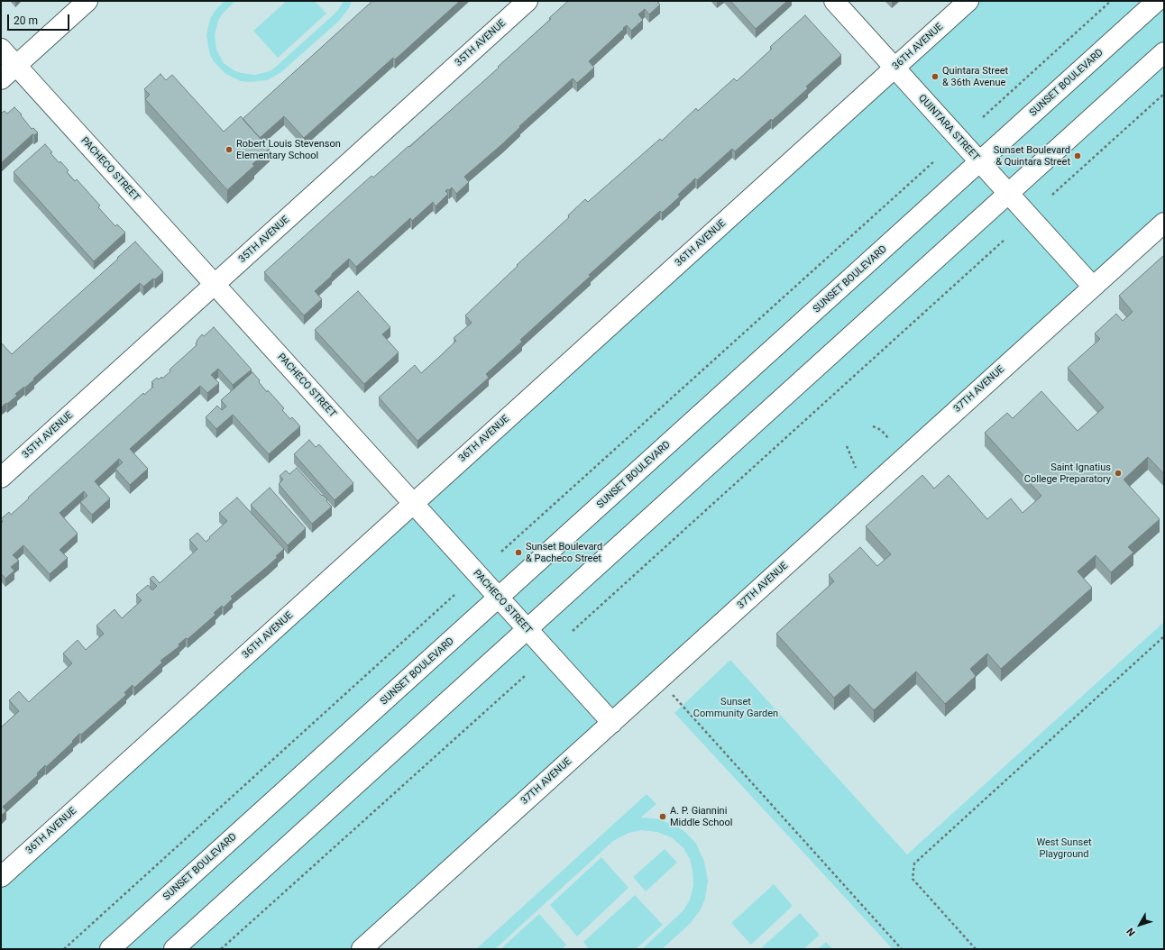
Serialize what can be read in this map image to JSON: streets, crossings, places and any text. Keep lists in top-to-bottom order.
{
  "streets": {
    "street": [
      "35TH AVENUE",
      "36TH AVENUE",
      "SUNSET BOULEVARD",
      "QUINTARA STREET",
      "PACHECO STREET",
      "37TH AVENUE"
    ]
  },
  "crossings": [
    ["35TH AVENUE", "PACHECO STREET"],
    ["36TH AVENUE", "QUINTARA STREET"],
    ["36TH AVENUE", "PACHECO STREET"],
    ["SUNSET BOULEVARD", "QUINTARA STREET"],
    ["SUNSET BOULEVARD", "PACHECO STREET"],
    ["QUINTARA STREET", "37TH AVENUE"],
    ["PACHECO STREET", "37TH AVENUE"]
  ],
  "parks": ["Sunset Community Garden", "West Sunset Playground"],
  "places": [
    "Quintara Street & 36th Avenue",
    "Robert Louis Stevenson Elementary School",
    "Sunset Boulevard & Quintara Street",
    "Saint Ignatius College Preparatory",
    "Sunset Boulevard & Pacheco Street",
    "A. P. Giannini Middle School"
  ],
  "scale_bar": "20 m",
  "north": "bottom left"
}
